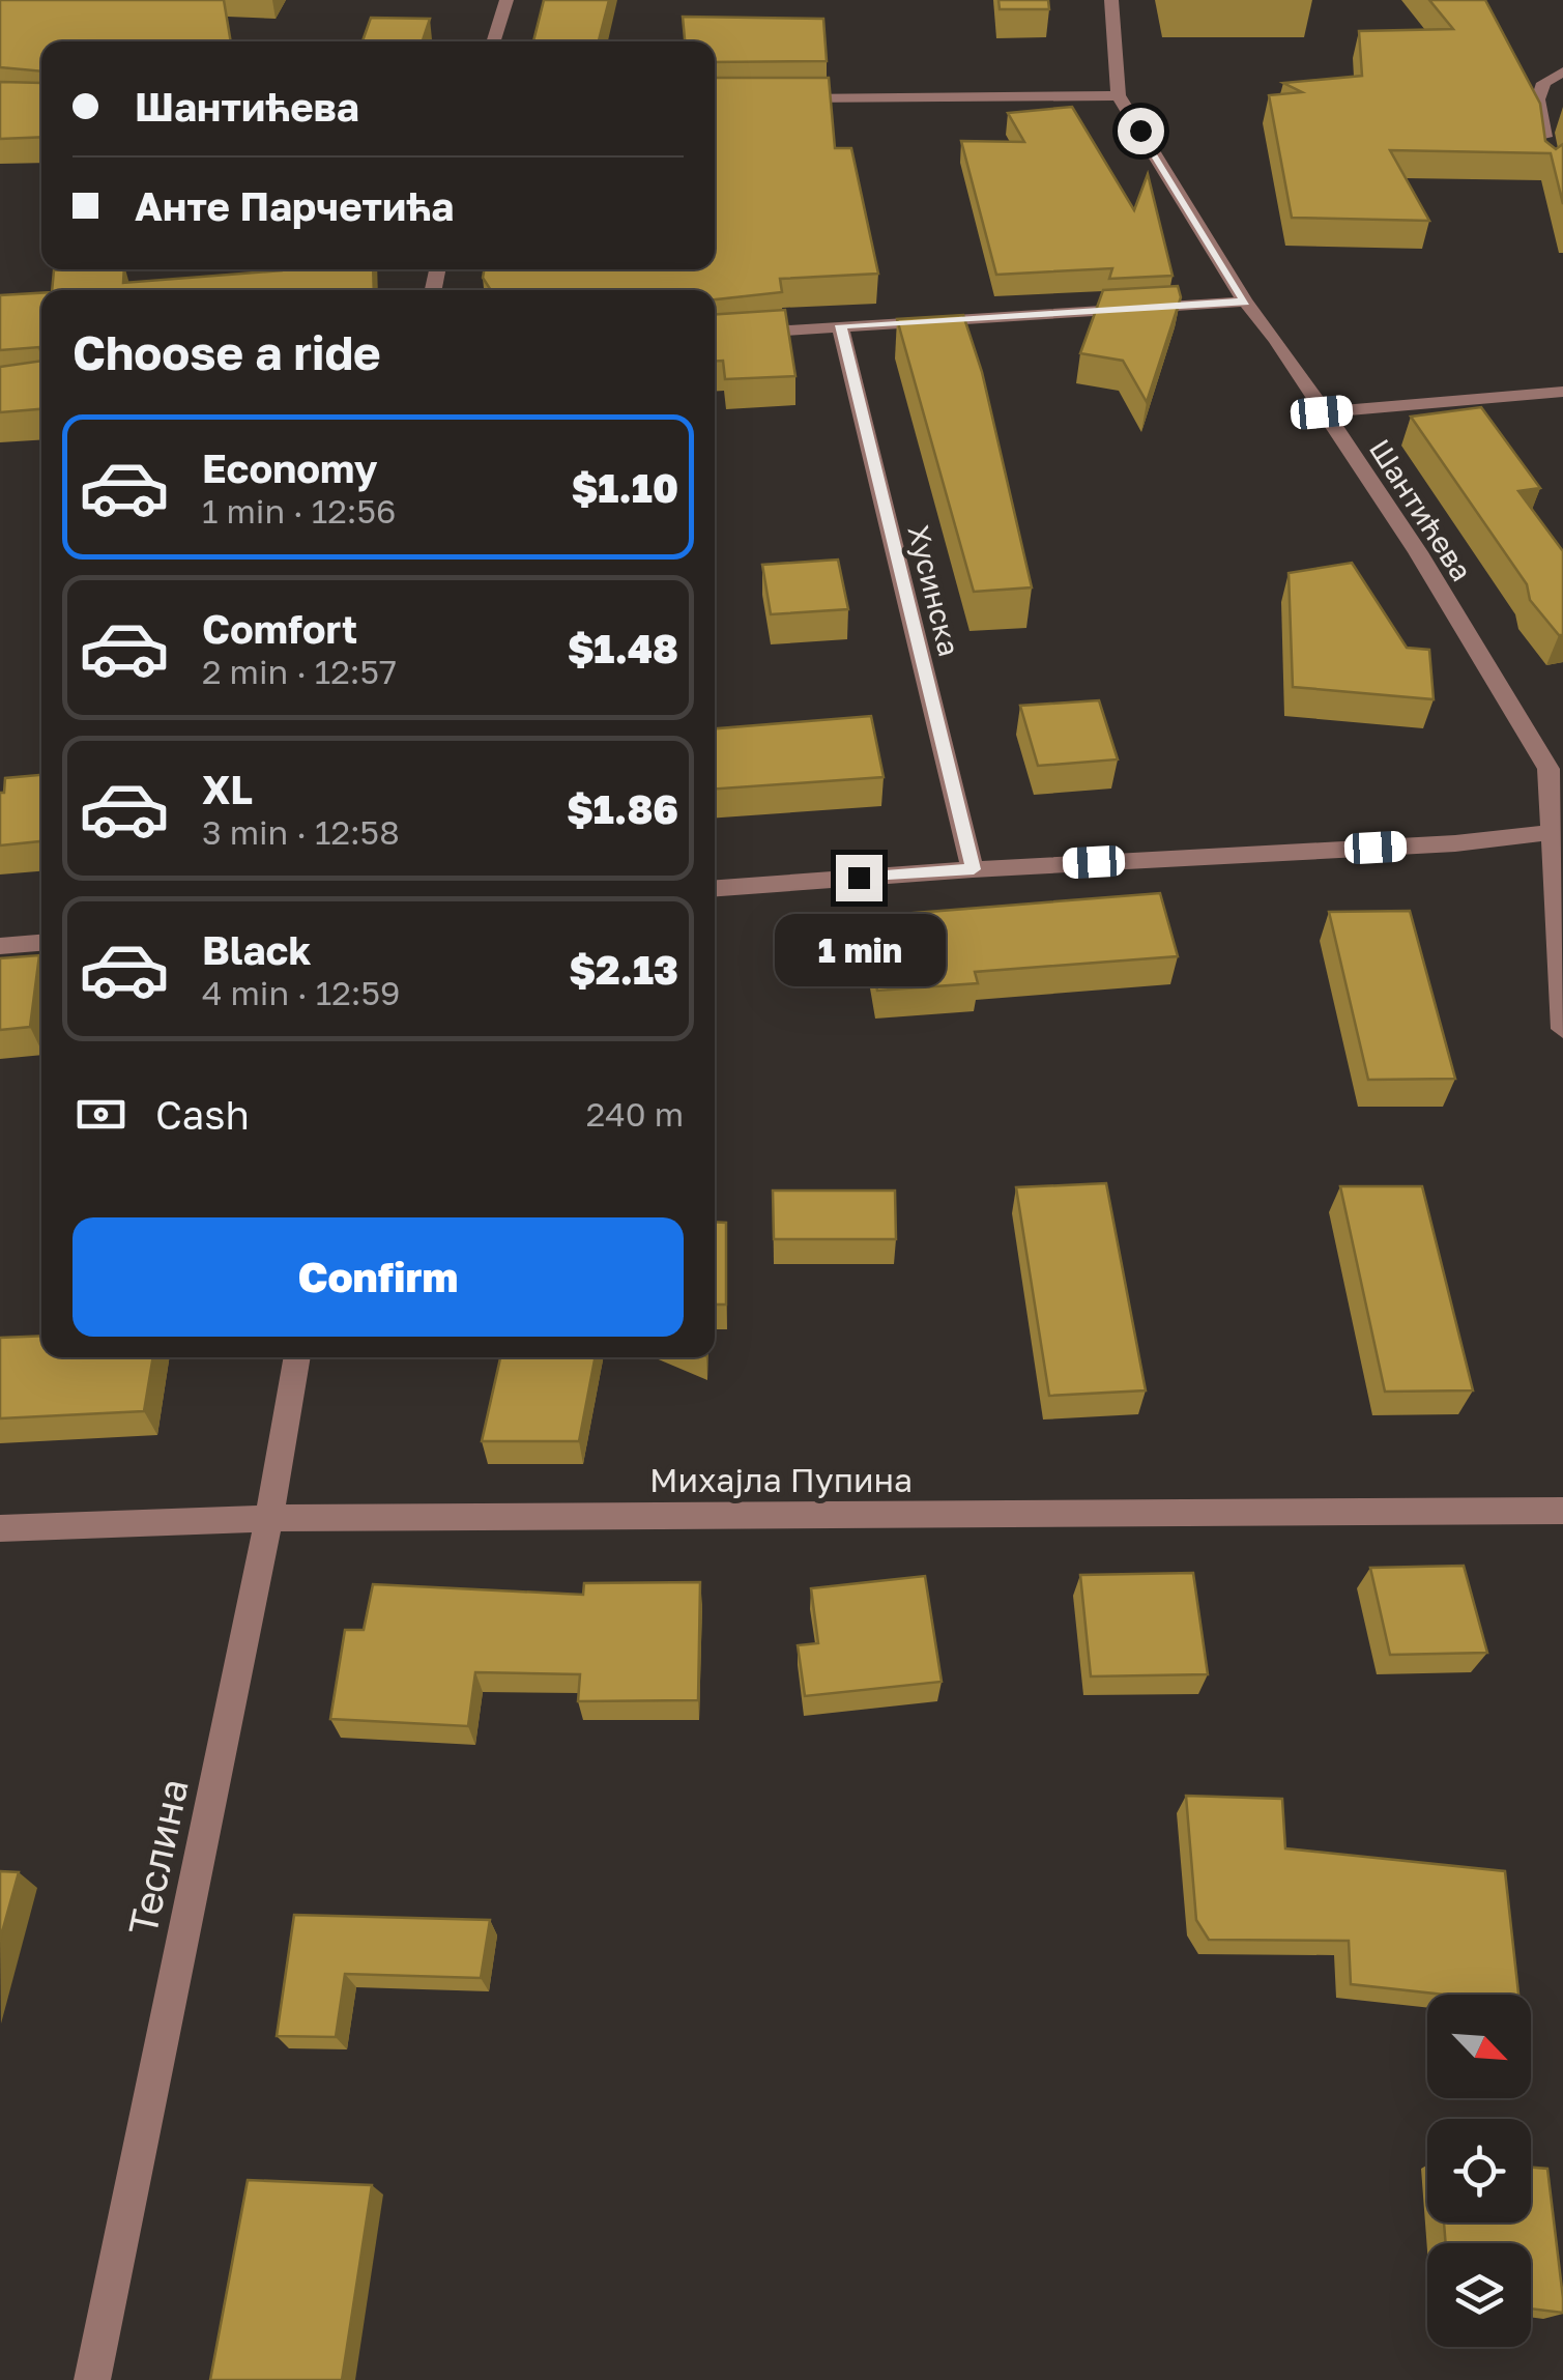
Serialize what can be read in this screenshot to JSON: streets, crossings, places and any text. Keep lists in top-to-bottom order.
{
  "streets": {
    "street": [
      "Шантићева",
      "Хусинска",
      "Михајла Пупина",
      "Теслина"
    ]
  },
  "crossings": [
    ["Михајла Пупина", "Теслина"]
  ],
  "north": "bottom right",
  "page": {
    "banner": ["Шантићева", "Анте Парчетића"],
    "heading": "Choose a ride",
    "list": [
      {
        "name": "Economy",
        "note": "1 min · 12:56",
        "value": "$1.10"
      },
      {
        "name": "Comfort",
        "note": "2 min · 12:57",
        "value": "$1.48"
      },
      {
        "name": "XL",
        "note": "3 min · 12:58",
        "value": "$1.86"
      },
      {
        "name": "Black",
        "note": "4 min · 12:59",
        "value": "$2.13"
      }
    ],
    "bubble": "1 min",
    "pay": ["Cash", "240 m"],
    "buttons": "Confirm"
  }
}
